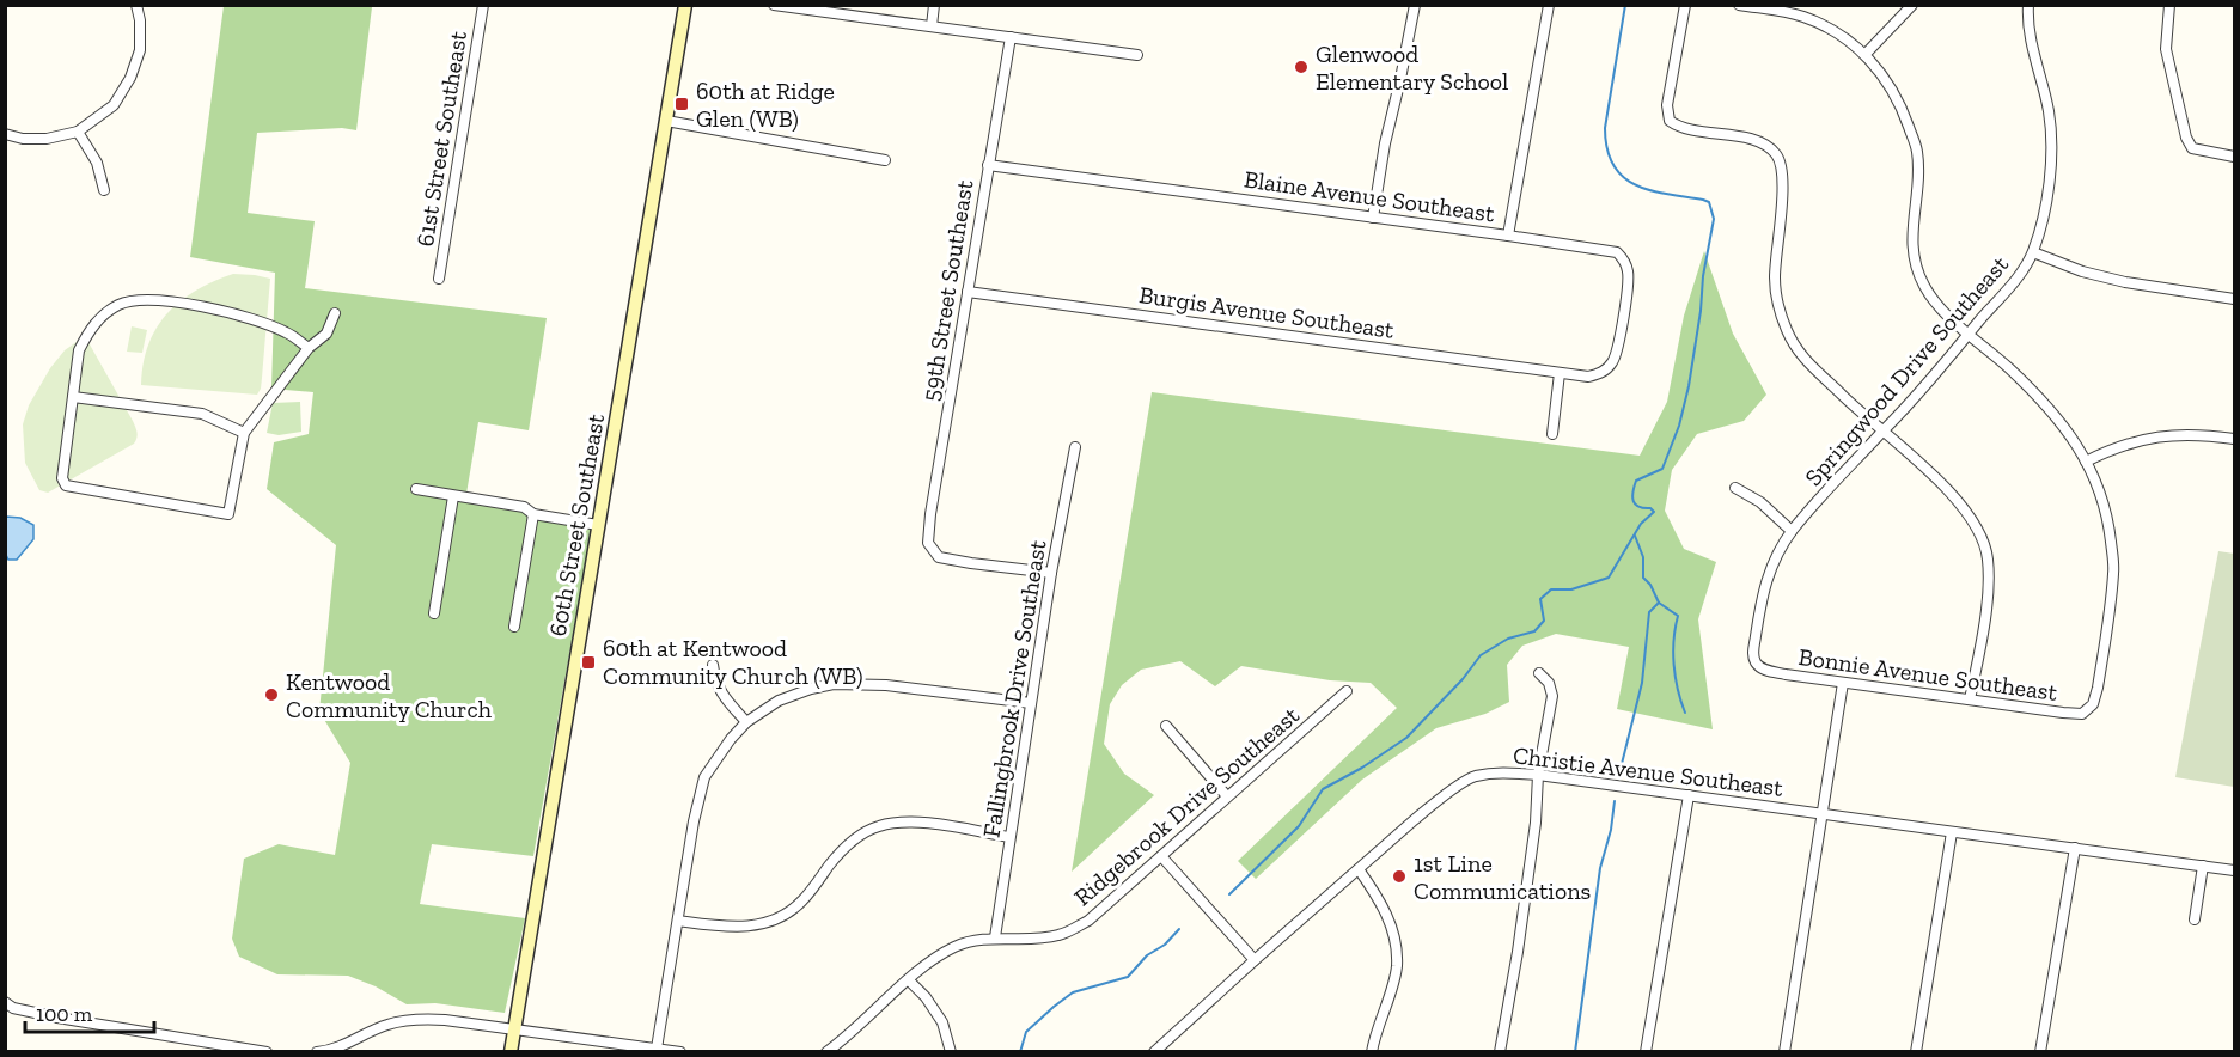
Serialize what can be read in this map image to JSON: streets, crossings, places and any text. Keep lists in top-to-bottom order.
{
  "streets": {
    "main road": ["60th Street Southeast"],
    "street": [
      "61st Street Southeast",
      "Blaine Avenue Southeast",
      "59th Street Southeast",
      "Burgis Avenue Southeast",
      "Springwood Drive Southeast",
      "Bonnie Avenue Southeast",
      "Fallingbrook Drive Southeast",
      "Christie Avenue Southeast",
      "Ridgebrook Drive Southeast"
    ]
  },
  "crossings": [
    ["Blaine Avenue Southeast", "59th Street Southeast"],
    ["Blaine Avenue Southeast", "Burgis Avenue Southeast"],
    ["59th Street Southeast", "Burgis Avenue Southeast"],
    ["59th Street Southeast", "Fallingbrook Drive Southeast"],
    ["Springwood Drive Southeast", "Bonnie Avenue Southeast"],
    ["Fallingbrook Drive Southeast", "Ridgebrook Drive Southeast"]
  ],
  "places": {
    "other": ["Glenwood Elementary School", "Kentwood Community Church", "1st Line Communications"],
    "transit": ["60th at Ridge Glen (WB)", "60th at Kentwood Community Church (WB)"]
  },
  "scale_bar": "100 m"
}
